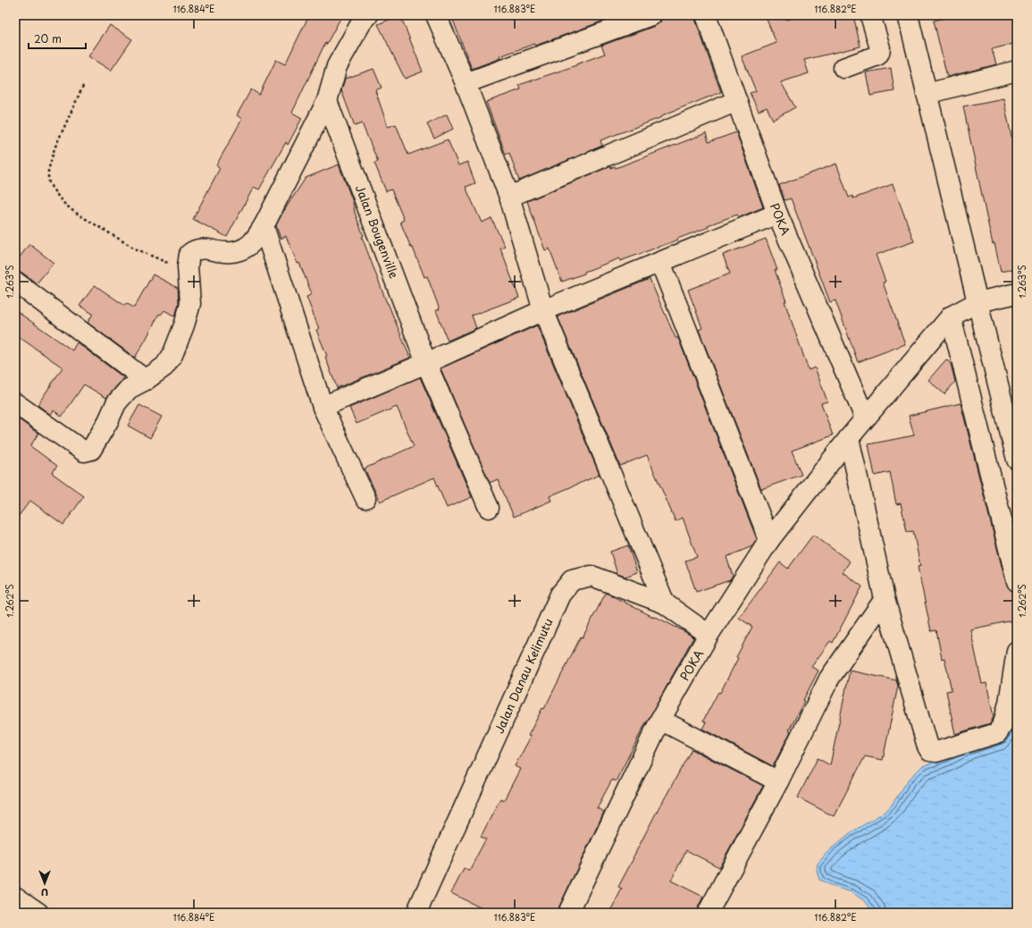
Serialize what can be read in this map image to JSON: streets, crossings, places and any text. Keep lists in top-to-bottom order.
{
  "streets": {
    "street": ["POKA", "Jalan Bougenville", "Jalan Danau Kelimutu"]
  },
  "crossings": [
    ["POKA", "Jalan Danau Kelimutu"]
  ],
  "scale_bar": "20 m",
  "north": "bottom",
  "coordinates": [
    "116.884°E",
    "116.883°E",
    "116.882°E",
    "1.263°S",
    "1.262°S"
  ]
}
